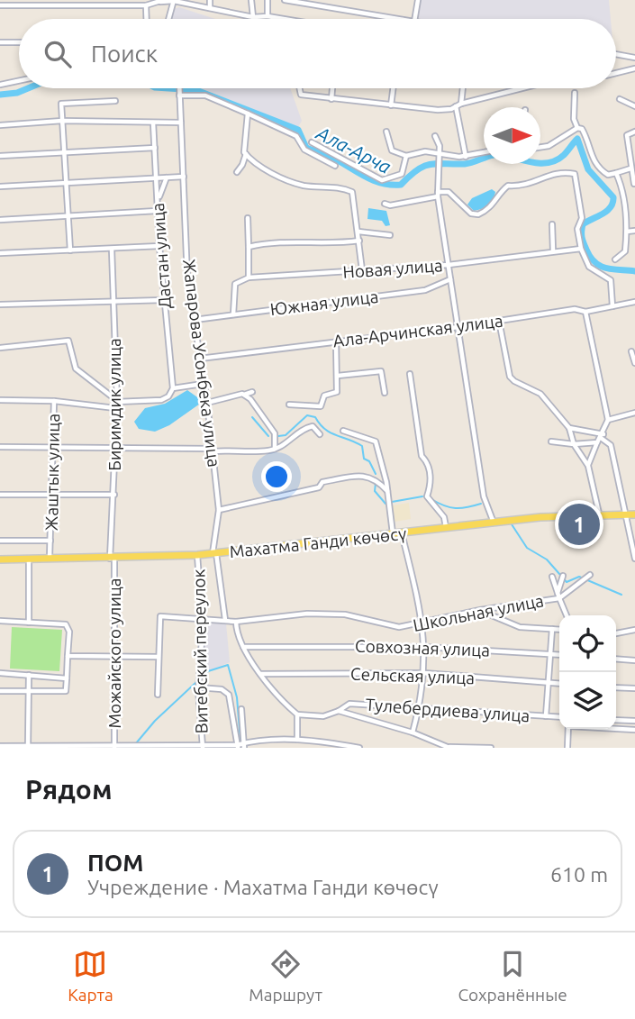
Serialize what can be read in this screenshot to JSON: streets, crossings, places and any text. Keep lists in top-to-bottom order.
{
  "streets": {
    "main road": ["Махатма Ганди көчөсү"],
    "street": [
      "Дастан улица",
      "Новая улица",
      "Южная улица",
      "Ала-Арчинская улица",
      "Жапарова Усонбека улица",
      "Биримдик улица",
      "Жаштык улица",
      "Школьная улица",
      "Совхозная улица",
      "Витебский переулок",
      "Можайского улица",
      "Сельская улица",
      "Тулебердиева улица"
    ]
  },
  "crossings": [
    ["Южная улица", "Жапарова Усонбека улица"],
    ["Ала-Арчинская улица", "Жапарова Усонбека улица"],
    ["Жапарова Усонбека улица", "Махатма Ганди көчөсү"],
    ["Жапарова Усонбека улица", "Школьная улица"],
    ["Биримдик улица", "Махатма Ганди көчөсү"],
    ["Биримдик улица", "Можайского улица"],
    ["Жаштык улица", "Махатма Ганди көчөсү"],
    ["Махатма Ганди көчөсү", "Витебский переулок"],
    ["Махатма Ганди көчөсү", "Можайского улица"],
    ["Школьная улица", "Витебский переулок"]
  ],
  "water": ["Ала-Арча"],
  "north": "right",
  "page": {
    "search": "Поиск",
    "pins": "1",
    "heading": "Рядом",
    "list": [
      {
        "mark": "1",
        "name": "ПОМ",
        "note": "Учреждение · Махатма Ганди көчөсү",
        "value": "610 m"
      }
    ],
    "nav": ["Карта", "Маршрут", "Сохранённые"]
  }
}
